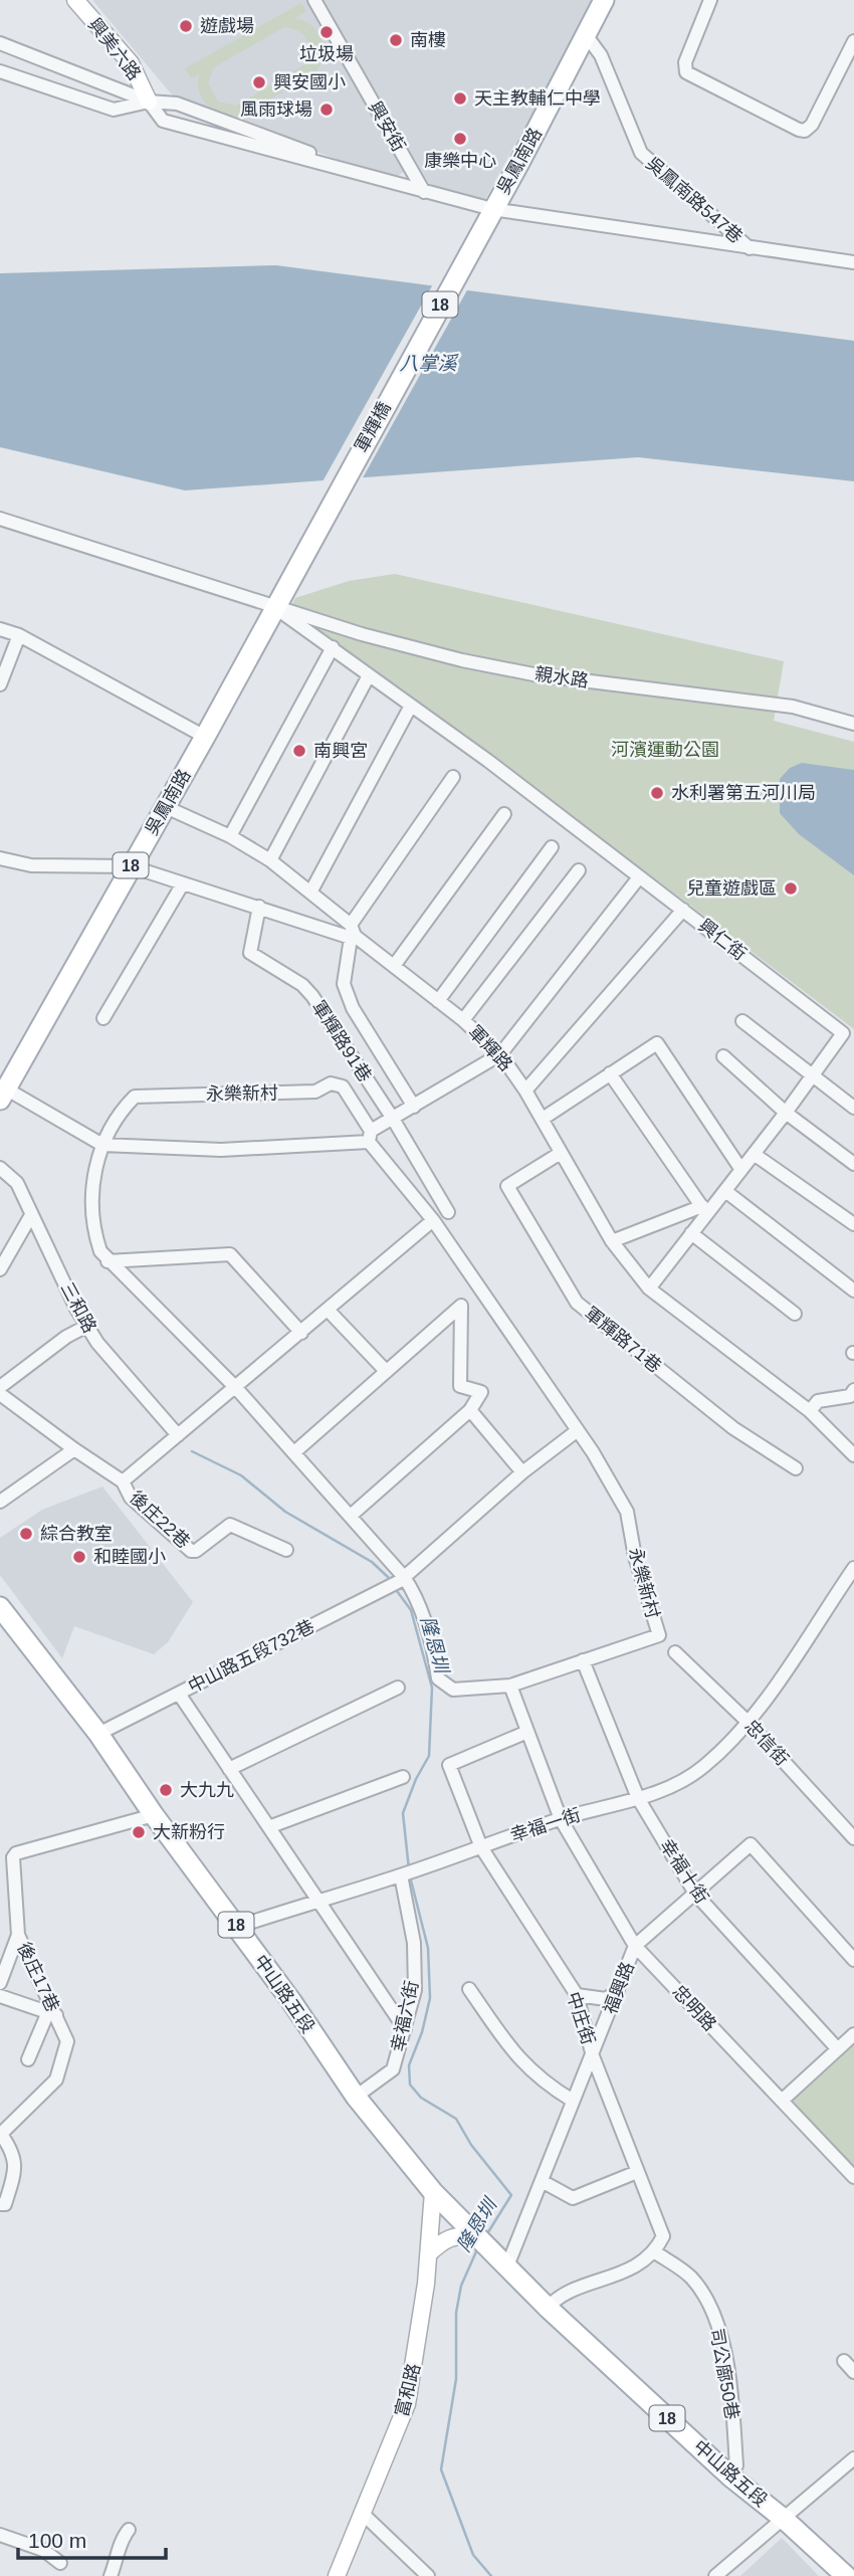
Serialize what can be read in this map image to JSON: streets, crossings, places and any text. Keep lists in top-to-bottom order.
{
  "streets": {
    "main road": [
      "吳鳳南路",
      "18",
      "軍輝橋",
      "中山路五段"
    ],
    "street": [
      "興美六路",
      "興安街",
      "吳鳳南路547巷",
      "親水路",
      "興仁街",
      "軍輝路91巷",
      "軍輝路",
      "永樂新村",
      "三和路",
      "軍輝路71巷",
      "後庄22巷",
      "中山路五段732巷",
      "忠信街",
      "幸福一街",
      "幸福十街",
      "後庄17巷",
      "福興路",
      "忠明路",
      "幸福六街",
      "中庄街",
      "司公廍50巷",
      "富和路"
    ]
  },
  "crossings": [
    ["吳鳳南路", "吳鳳南路547巷"],
    ["吳鳳南路", "軍輝橋"],
    ["吳鳳南路", "親水路"],
    ["吳鳳南路", "興仁街"],
    ["吳鳳南路", "軍輝路"],
    ["吳鳳南路547巷", "軍輝橋"],
    ["18", "福興路"],
    ["18", "中山路五段"],
    ["軍輝橋", "親水路"],
    ["軍輝橋", "興仁街"],
    ["親水路", "興仁街"],
    ["興仁街", "軍輝路"],
    ["軍輝路91巷", "軍輝路"],
    ["軍輝路", "軍輝路71巷"],
    ["永樂新村", "中山路五段732巷"],
    ["永樂新村", "幸福十街"],
    ["中山路五段732巷", "中山路五段"],
    ["忠信街", "幸福一街"],
    ["幸福一街", "幸福十街"],
    ["幸福一街", "中山路五段"],
    ["幸福一街", "忠明路"],
    ["幸福一街", "幸福六街"],
    ["幸福一街", "中庄街"],
    ["幸福十街", "福興路"],
    ["後庄17巷", "中山路五段"],
    ["福興路", "中山路五段"],
    ["福興路", "忠明路"],
    ["福興路", "中庄街"],
    ["中山路五段", "幸福六街"],
    ["中山路五段", "司公廍50巷"],
    ["中山路五段", "富和路"],
    ["中庄街", "司公廍50巷"]
  ],
  "water": ["八掌溪", "隆恩圳"],
  "parks": ["河濱運動公園"],
  "places": [
    "遊戲場",
    "垃圾場",
    "南樓",
    "興安國小",
    "天主教輔仁中學",
    "風雨球場",
    "康樂中心",
    "南興宮",
    "水利署第五河川局",
    "兒童遊戲區",
    "綜合教室",
    "和睦國小",
    "大九九",
    "大新粉行"
  ],
  "scale_bar": "100 m"
}
